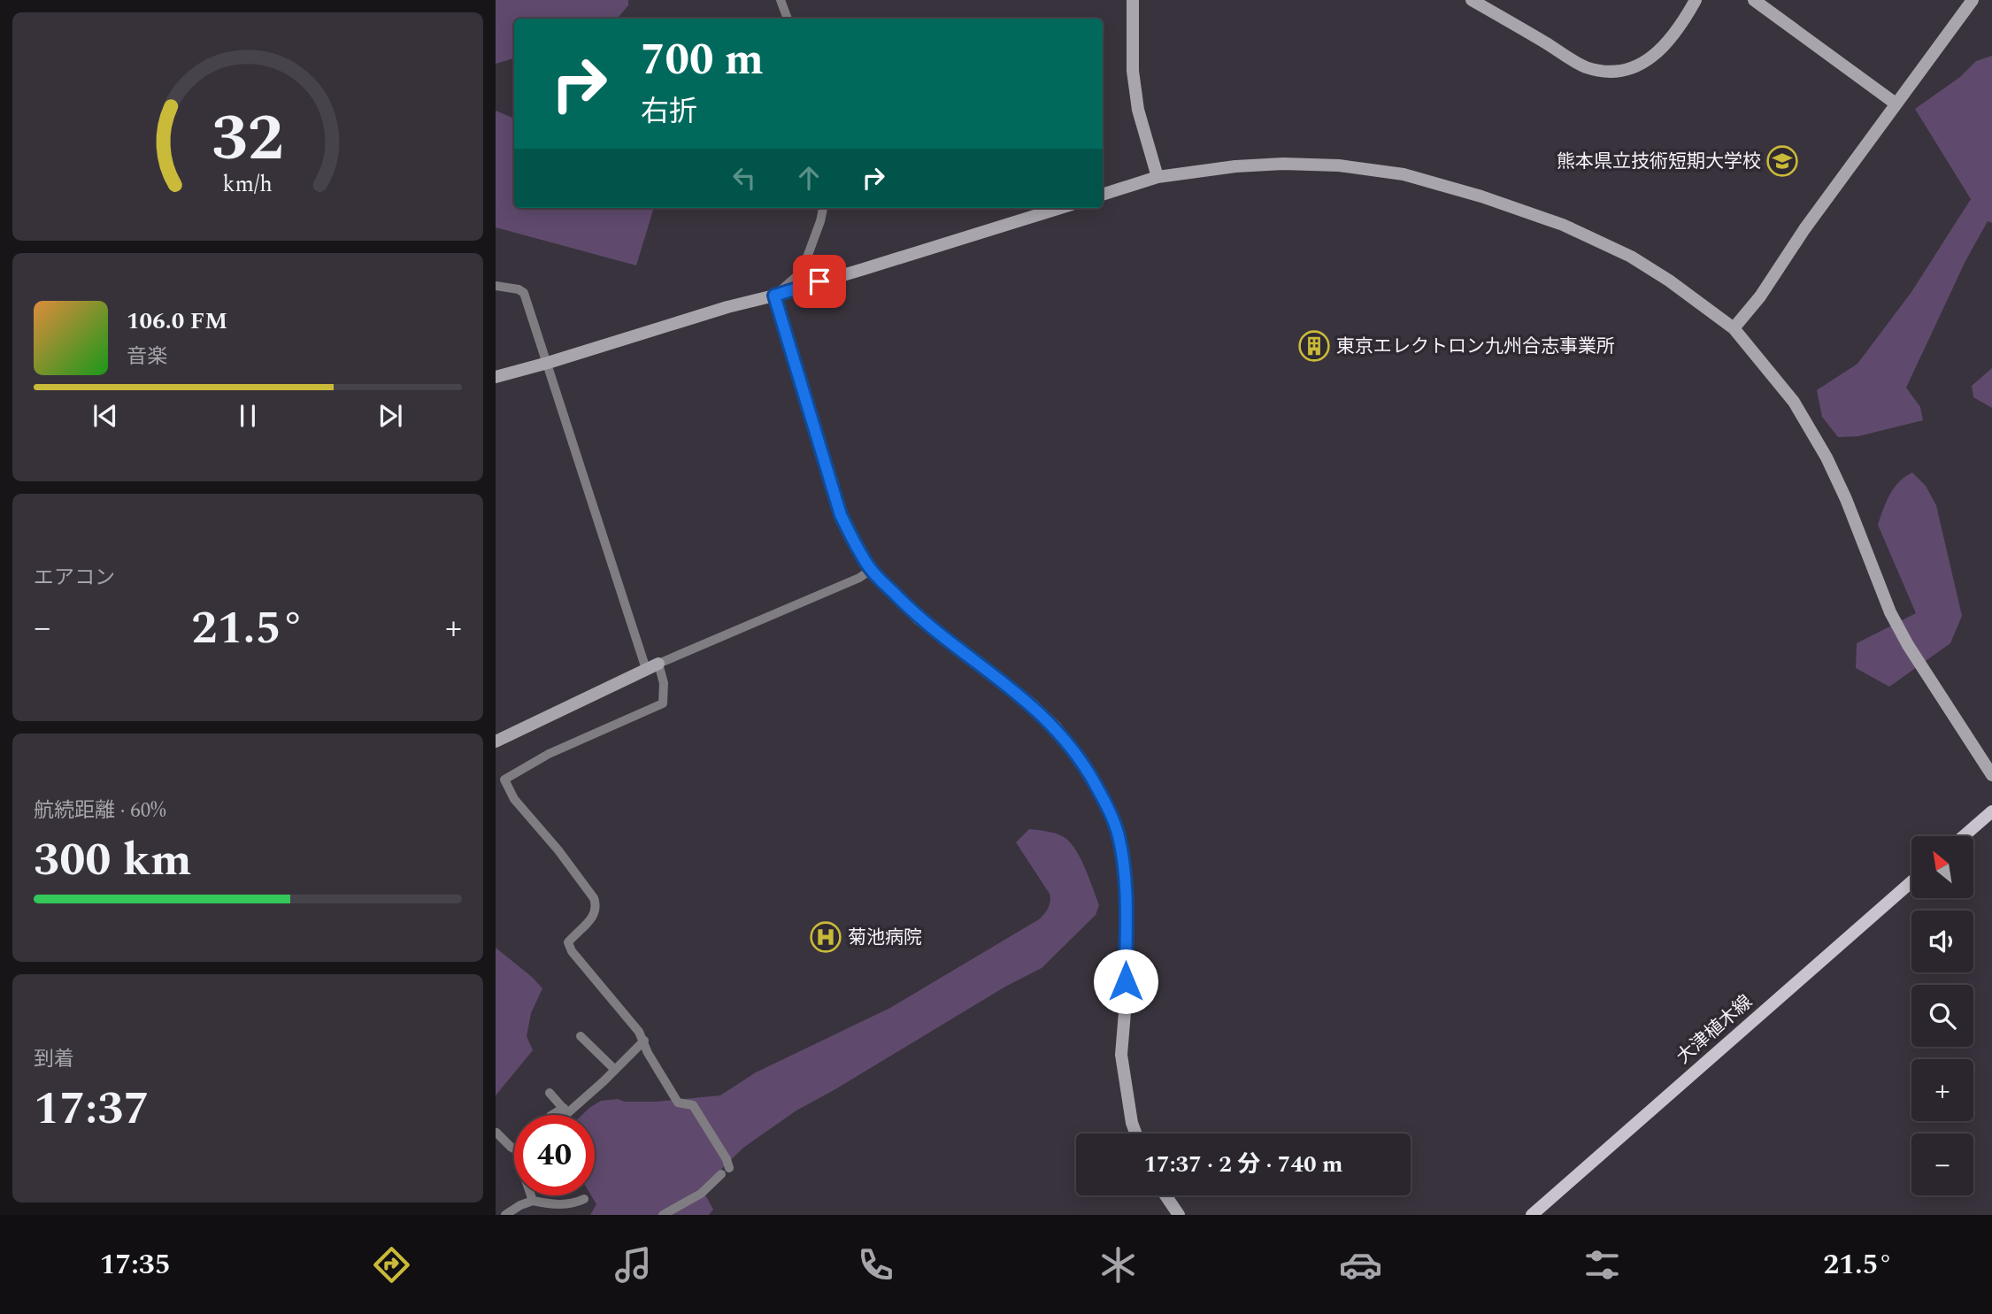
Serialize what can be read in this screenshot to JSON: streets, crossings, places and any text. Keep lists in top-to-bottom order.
{
  "streets": {
    "main road": ["大津植木線"]
  },
  "places": {
    "school or university": ["熊本県立技術短期大学校"],
    "building": ["東京エレクトロン九州合志事業所"],
    "hospital": ["菊池病院"]
  },
  "north": "top left",
  "page": {
    "turn": ["700 m", "右折"],
    "song": ["106.0 FM", "音楽"],
    "tile": [
      "エアコン",
      ["航続距離 · 60%", "300 km"],
      ["到着", "17:37"]
    ],
    "heat": ["−", "21.5°", "+"],
    "map_buttons": ["+", "−"],
    "limit": "40",
    "trip": "17:37 · 2 分 · 740 m",
    "tabs": ["17:35", "21.5°"],
    "gauge": ["32", "km/h"]
  }
}
